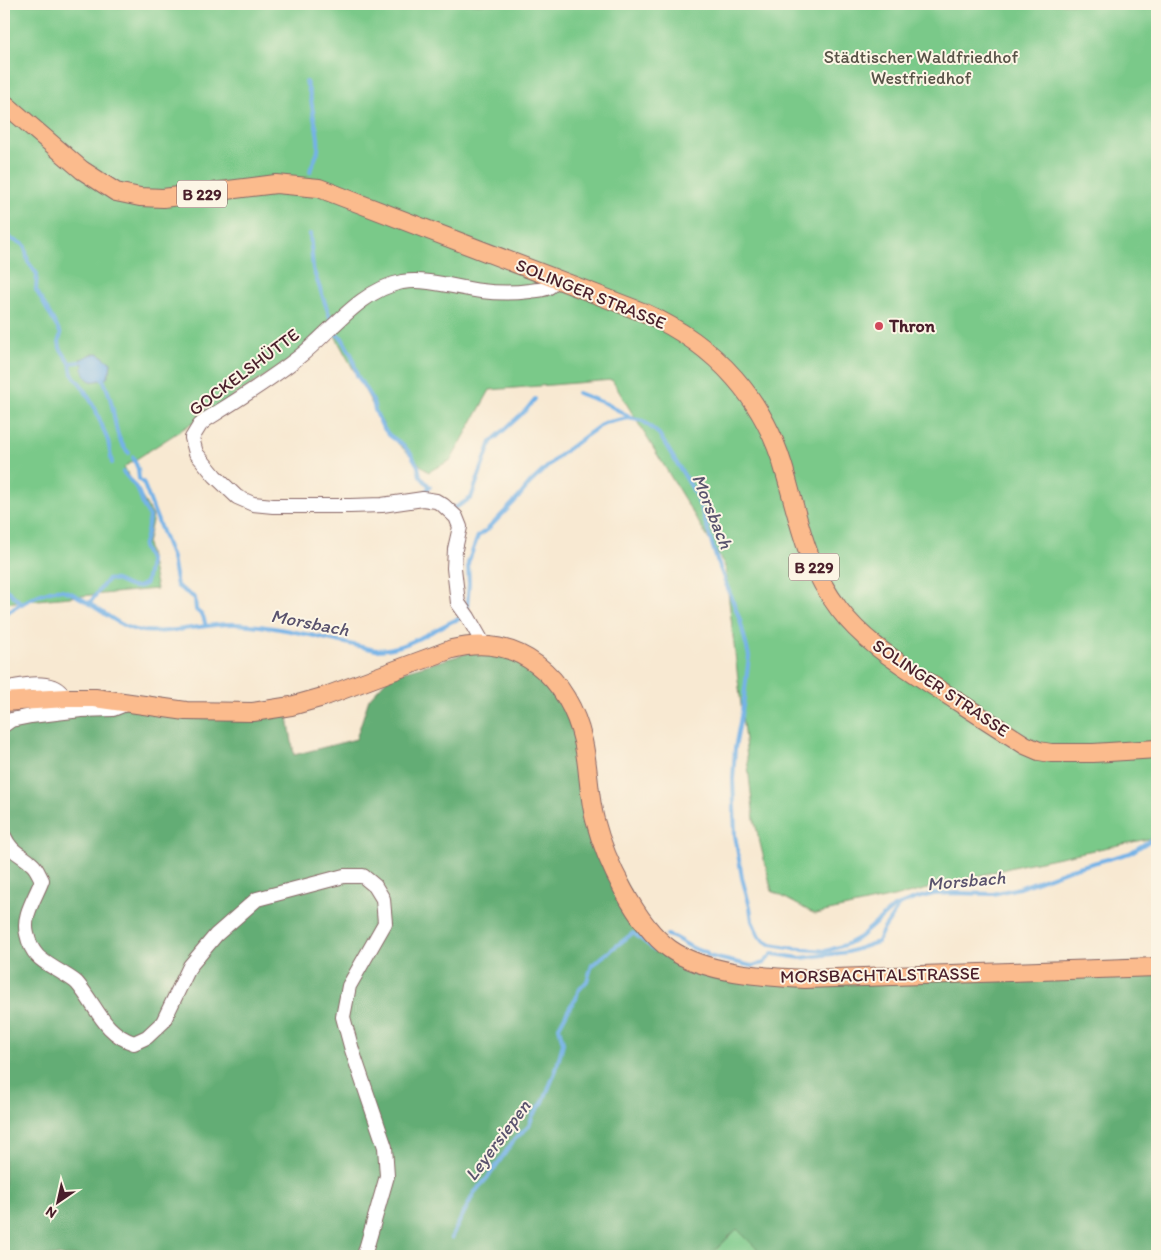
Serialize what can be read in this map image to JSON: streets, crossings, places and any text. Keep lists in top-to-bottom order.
{
  "streets": {
    "main road": ["B 229", "SOLINGER STRASSE", "MORSBACHTALSTRASSE"],
    "street": ["GOCKELSHÜTTE"]
  },
  "crossings": [
    ["SOLINGER STRASSE", "GOCKELSHÜTTE"],
    ["GOCKELSHÜTTE", "MORSBACHTALSTRASSE"]
  ],
  "water": ["Morsbach", "Leyersiepen"],
  "parks": ["Städtischer Waldfriedhof Westfriedhof"],
  "places": ["Thron"],
  "north": "bottom left"
}
